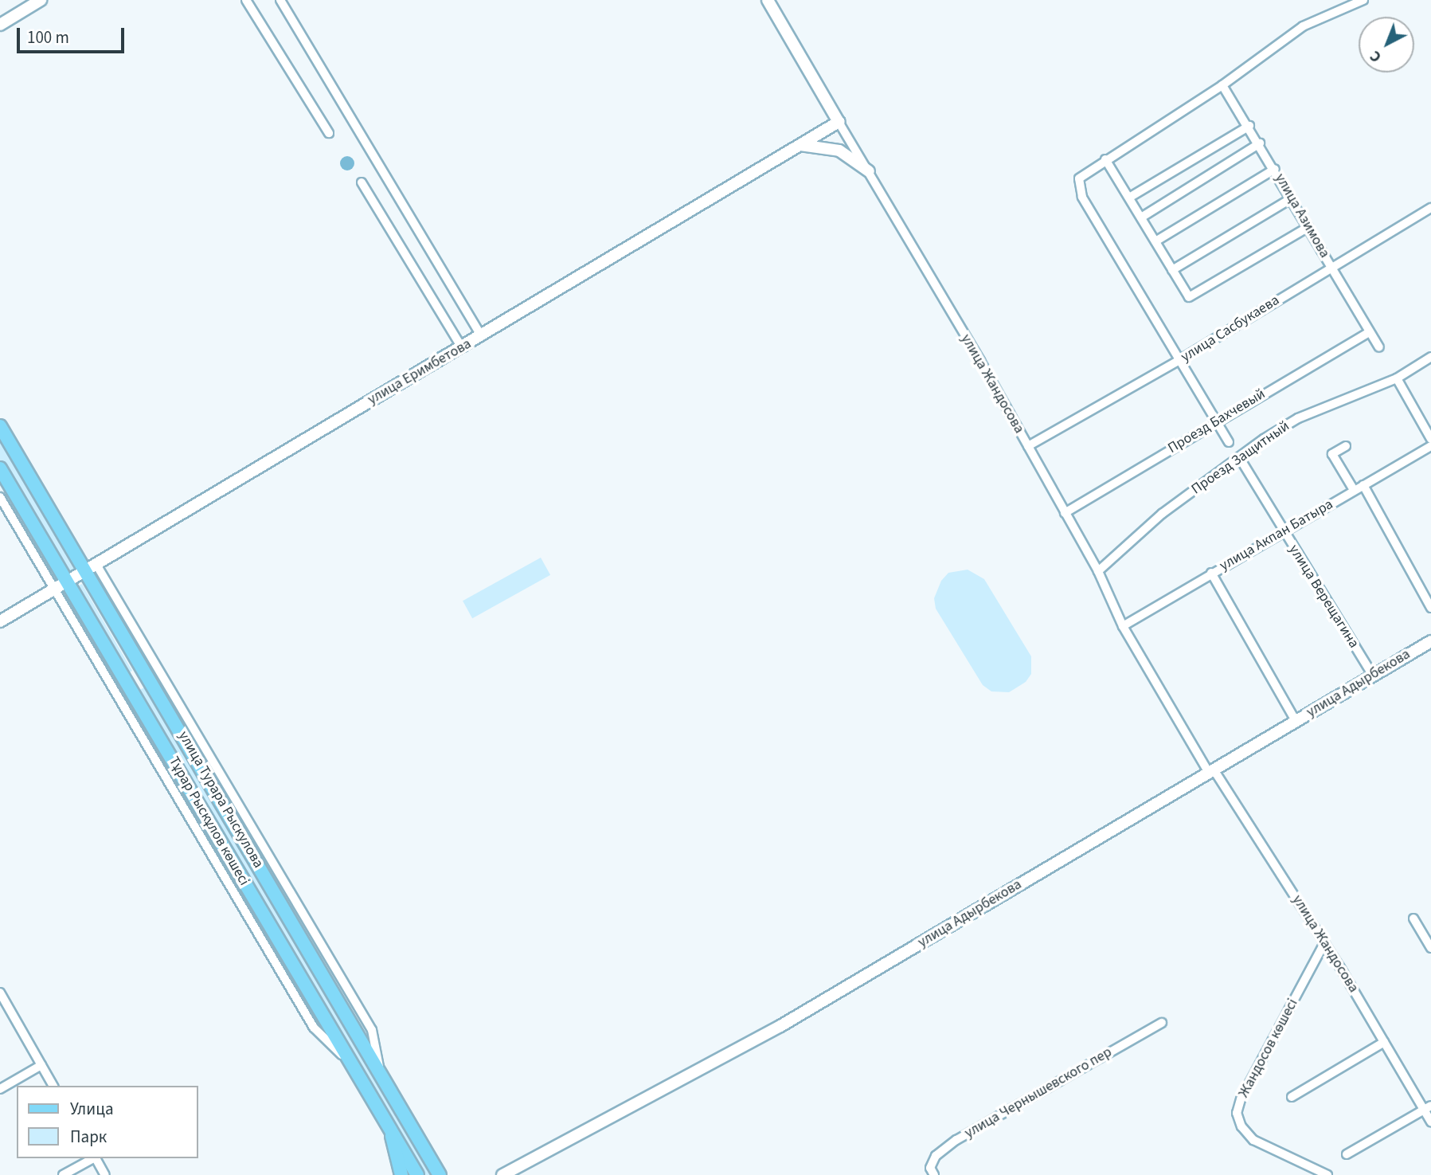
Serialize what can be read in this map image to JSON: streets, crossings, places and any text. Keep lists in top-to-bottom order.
{
  "streets": {
    "main road": [
      "улица Еримбетова",
      "улица Жандосова",
      "улица Адырбекова",
      "улица Турара Рыскулова",
      "Тұрар Рыскұлов көшесі"
    ],
    "street": [
      "улица Азимова",
      "улица Сасбукаева",
      "Проезд Бахчевый",
      "Проезд Защитный",
      "улица Акпан Батыра",
      "улица Верещагина",
      "Жандосов көшесі",
      "улица Чернышевского пер"
    ]
  },
  "crossings": [
    ["улица Азимова", "улица Сасбукаева"],
    ["улица Азимова", "Проезд Бахчевый"],
    ["улица Сасбукаева", "улица Жандосова"],
    ["улица Еримбетова", "улица Жандосова"],
    ["улица Еримбетова", "улица Турара Рыскулова"],
    ["улица Еримбетова", "Тұрар Рыскұлов көшесі"],
    ["улица Жандосова", "Проезд Бахчевый"],
    ["улица Жандосова", "Проезд Защитный"],
    ["улица Жандосова", "улица Акпан Батыра"],
    ["улица Жандосова", "улица Адырбекова"],
    ["улица Жандосова", "Жандосов көшесі"],
    ["Проезд Защитный", "улица Верещагина"],
    ["улица Акпан Батыра", "улица Верещагина"],
    ["улица Верещагина", "улица Адырбекова"]
  ],
  "legend": ["Улица", "Парк"],
  "scale_bar": "100 m",
  "north": "bottom left"
}
